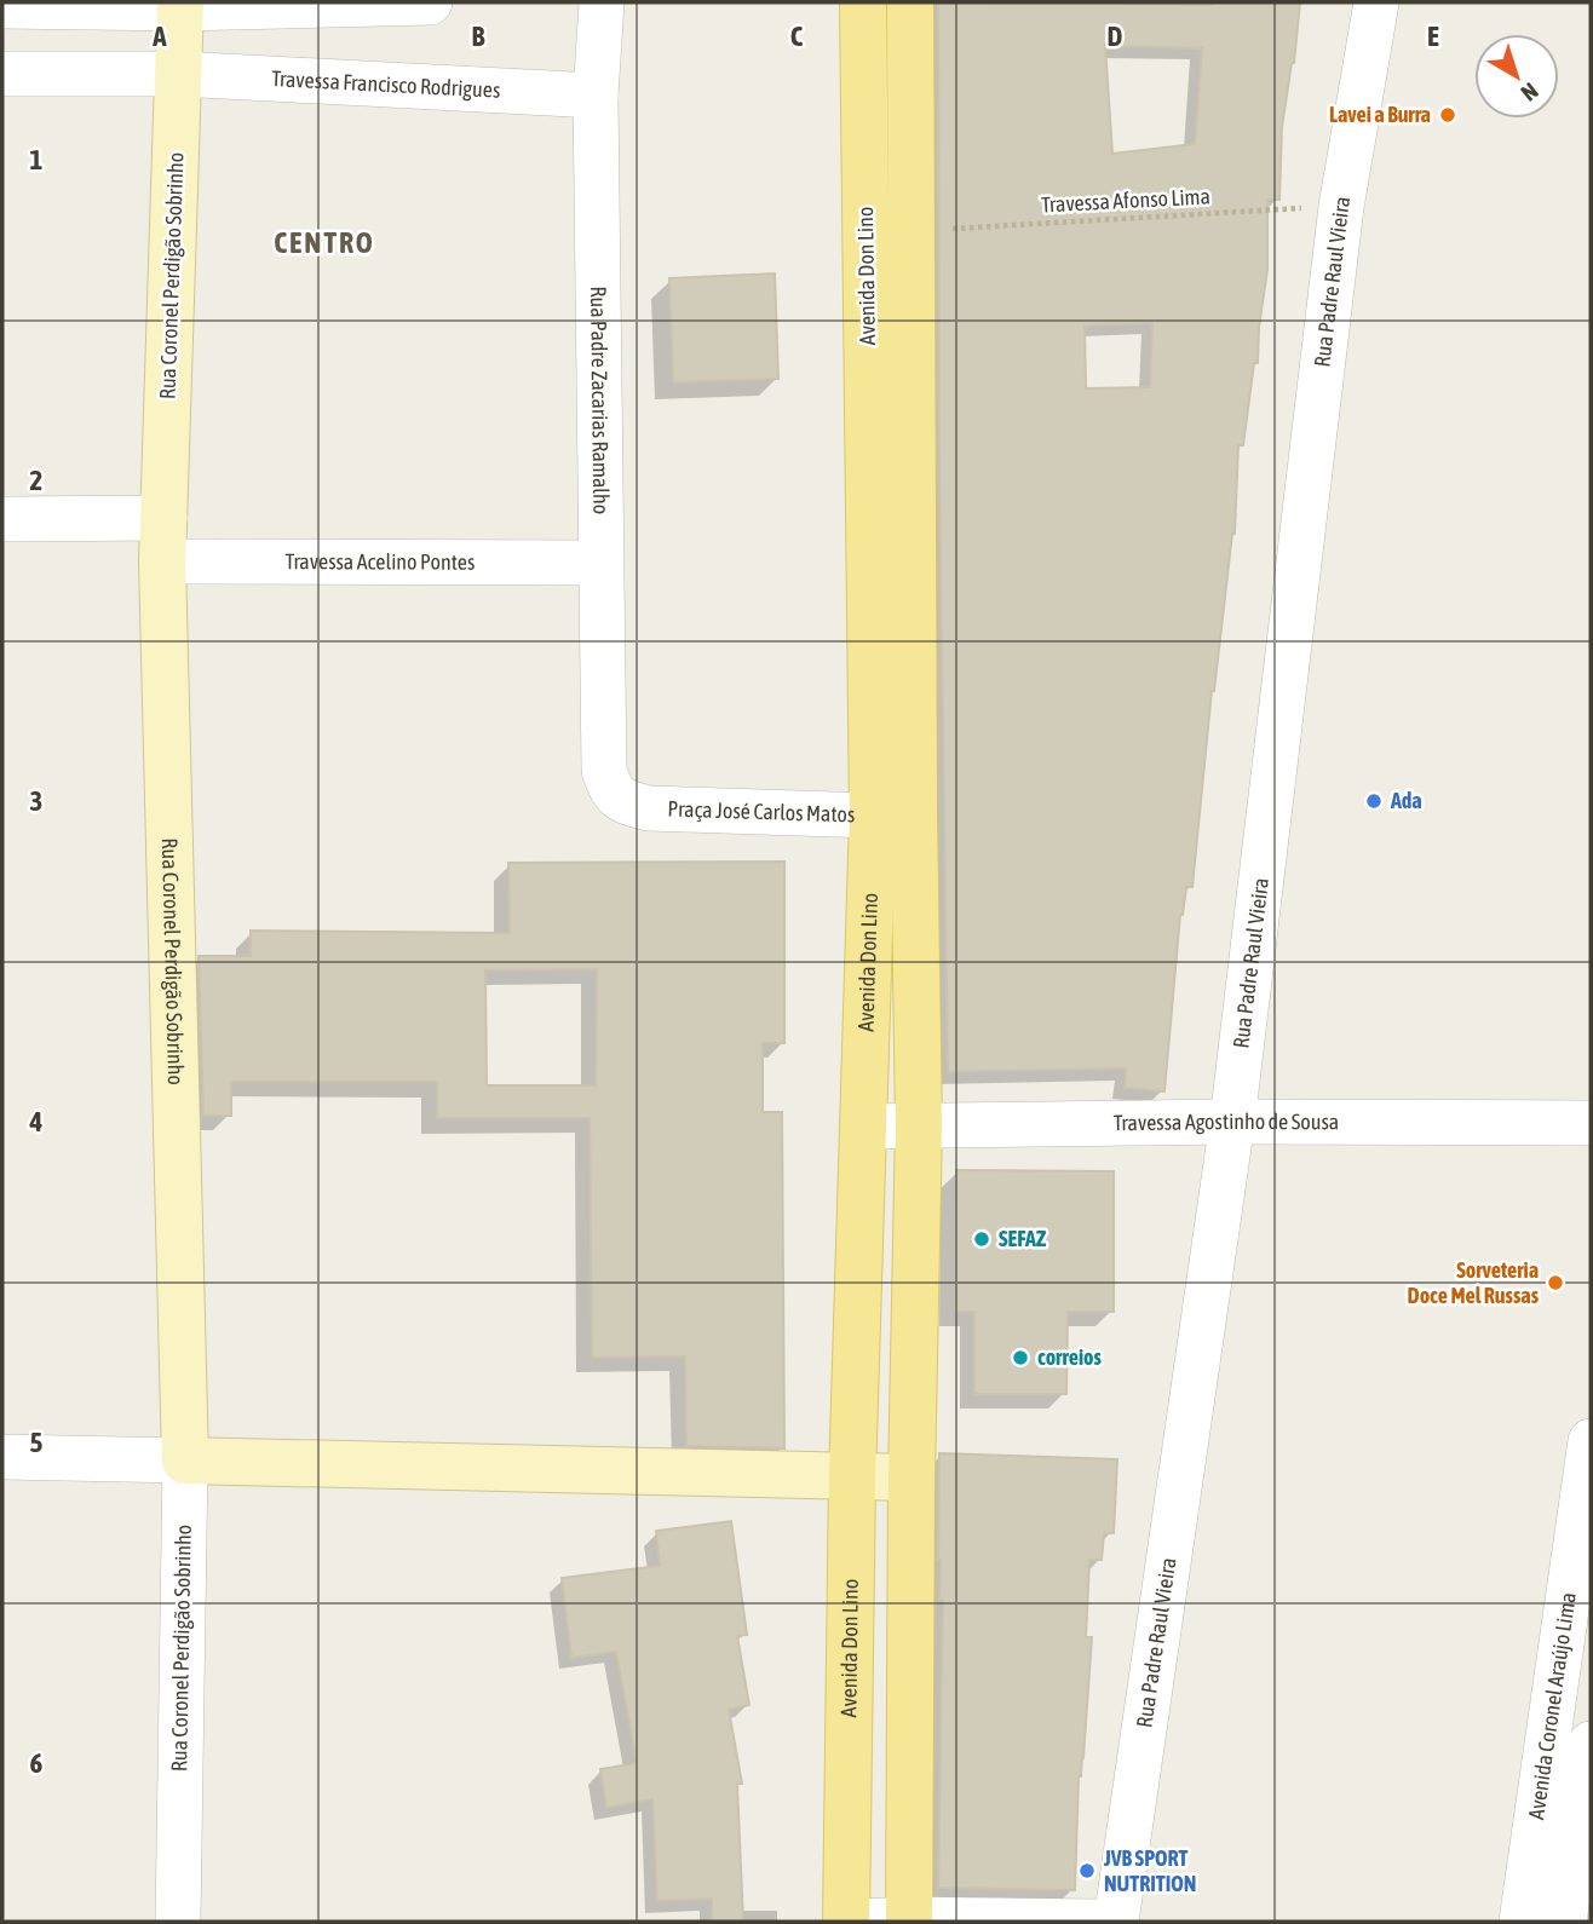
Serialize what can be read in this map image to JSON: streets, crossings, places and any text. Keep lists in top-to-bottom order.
{
  "streets": {
    "main road": ["Avenida Don Lino"],
    "street": [
      "Travessa Francisco Rodrigues",
      "Rua Coronel Perdigão Sobrinho",
      "Rua Padre Raul Vieira",
      "Rua Padre Zacarias Ramalho",
      "Travessa Acelino Pontes",
      "Praça José Carlos Matos",
      "Travessa Agostinho de Sousa",
      "Avenida Coronel Araújo Lima"
    ],
    "path": ["Travessa Afonso Lima"]
  },
  "crossings": [
    ["Travessa Francisco Rodrigues", "Rua Coronel Perdigão Sobrinho"],
    ["Travessa Francisco Rodrigues", "Rua Padre Zacarias Ramalho"],
    ["Travessa Afonso Lima", "Avenida Don Lino"],
    ["Travessa Afonso Lima", "Rua Padre Raul Vieira"],
    ["Rua Coronel Perdigão Sobrinho", "Travessa Acelino Pontes"],
    ["Avenida Don Lino", "Praça José Carlos Matos"],
    ["Avenida Don Lino", "Travessa Agostinho de Sousa"],
    ["Rua Padre Raul Vieira", "Travessa Agostinho de Sousa"],
    ["Rua Padre Zacarias Ramalho", "Travessa Acelino Pontes"],
    ["Rua Padre Zacarias Ramalho", "Praça José Carlos Matos"]
  ],
  "districts": ["CENTRO"],
  "places": [
    "Lavei a Burra",
    "Ada",
    "SEFAZ",
    "Sorveteria Doce Mel Russas",
    "correios",
    "JVB SPORT NUTRITION"
  ],
  "north": "bottom right",
  "grid": {
    "columns": [
      "A",
      "B",
      "C",
      "D",
      "E"
    ],
    "rows": [
      "1",
      "2",
      "3",
      "4",
      "5",
      "6"
    ]
  }
}
